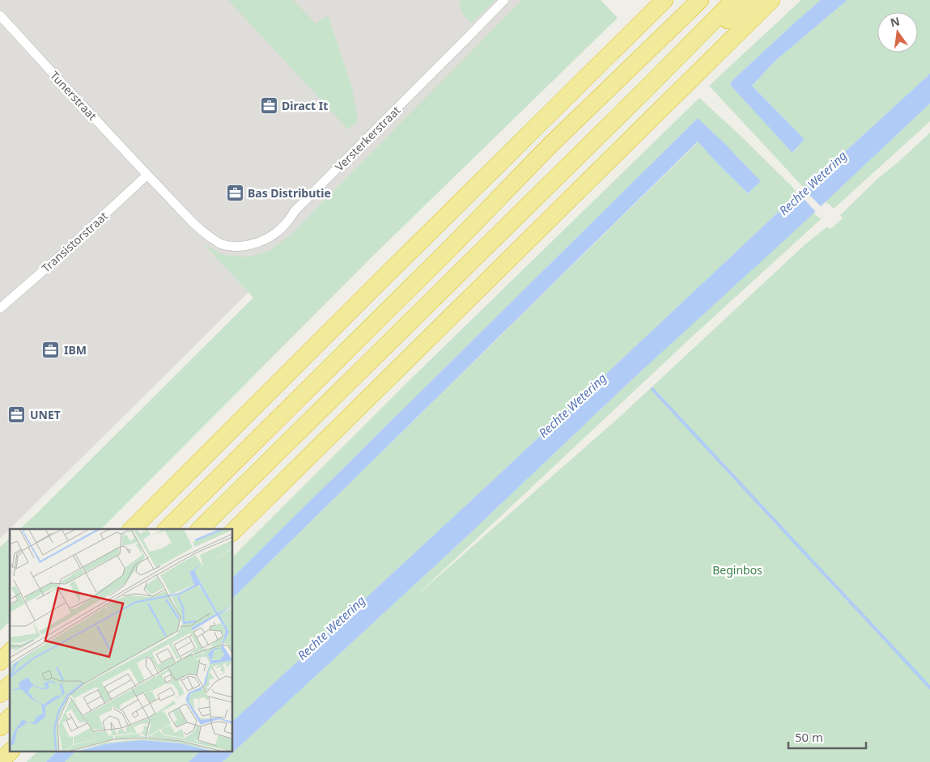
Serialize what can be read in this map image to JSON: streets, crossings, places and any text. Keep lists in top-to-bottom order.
{
  "streets": {
    "street": ["Tunerstraat", "Versterkerstraat", "Transistorstraat"]
  },
  "crossings": [
    ["Tunerstraat", "Versterkerstraat"],
    ["Tunerstraat", "Transistorstraat"],
    ["Versterkerstraat", "Transistorstraat"]
  ],
  "water": ["Rechte Wetering"],
  "parks": ["Beginbos"],
  "places": {
    "office": [
      "Diract It",
      "Bas Distributie",
      "IBM",
      "UNET"
    ]
  },
  "scale_bar": "50 m",
  "north": "top"
}
